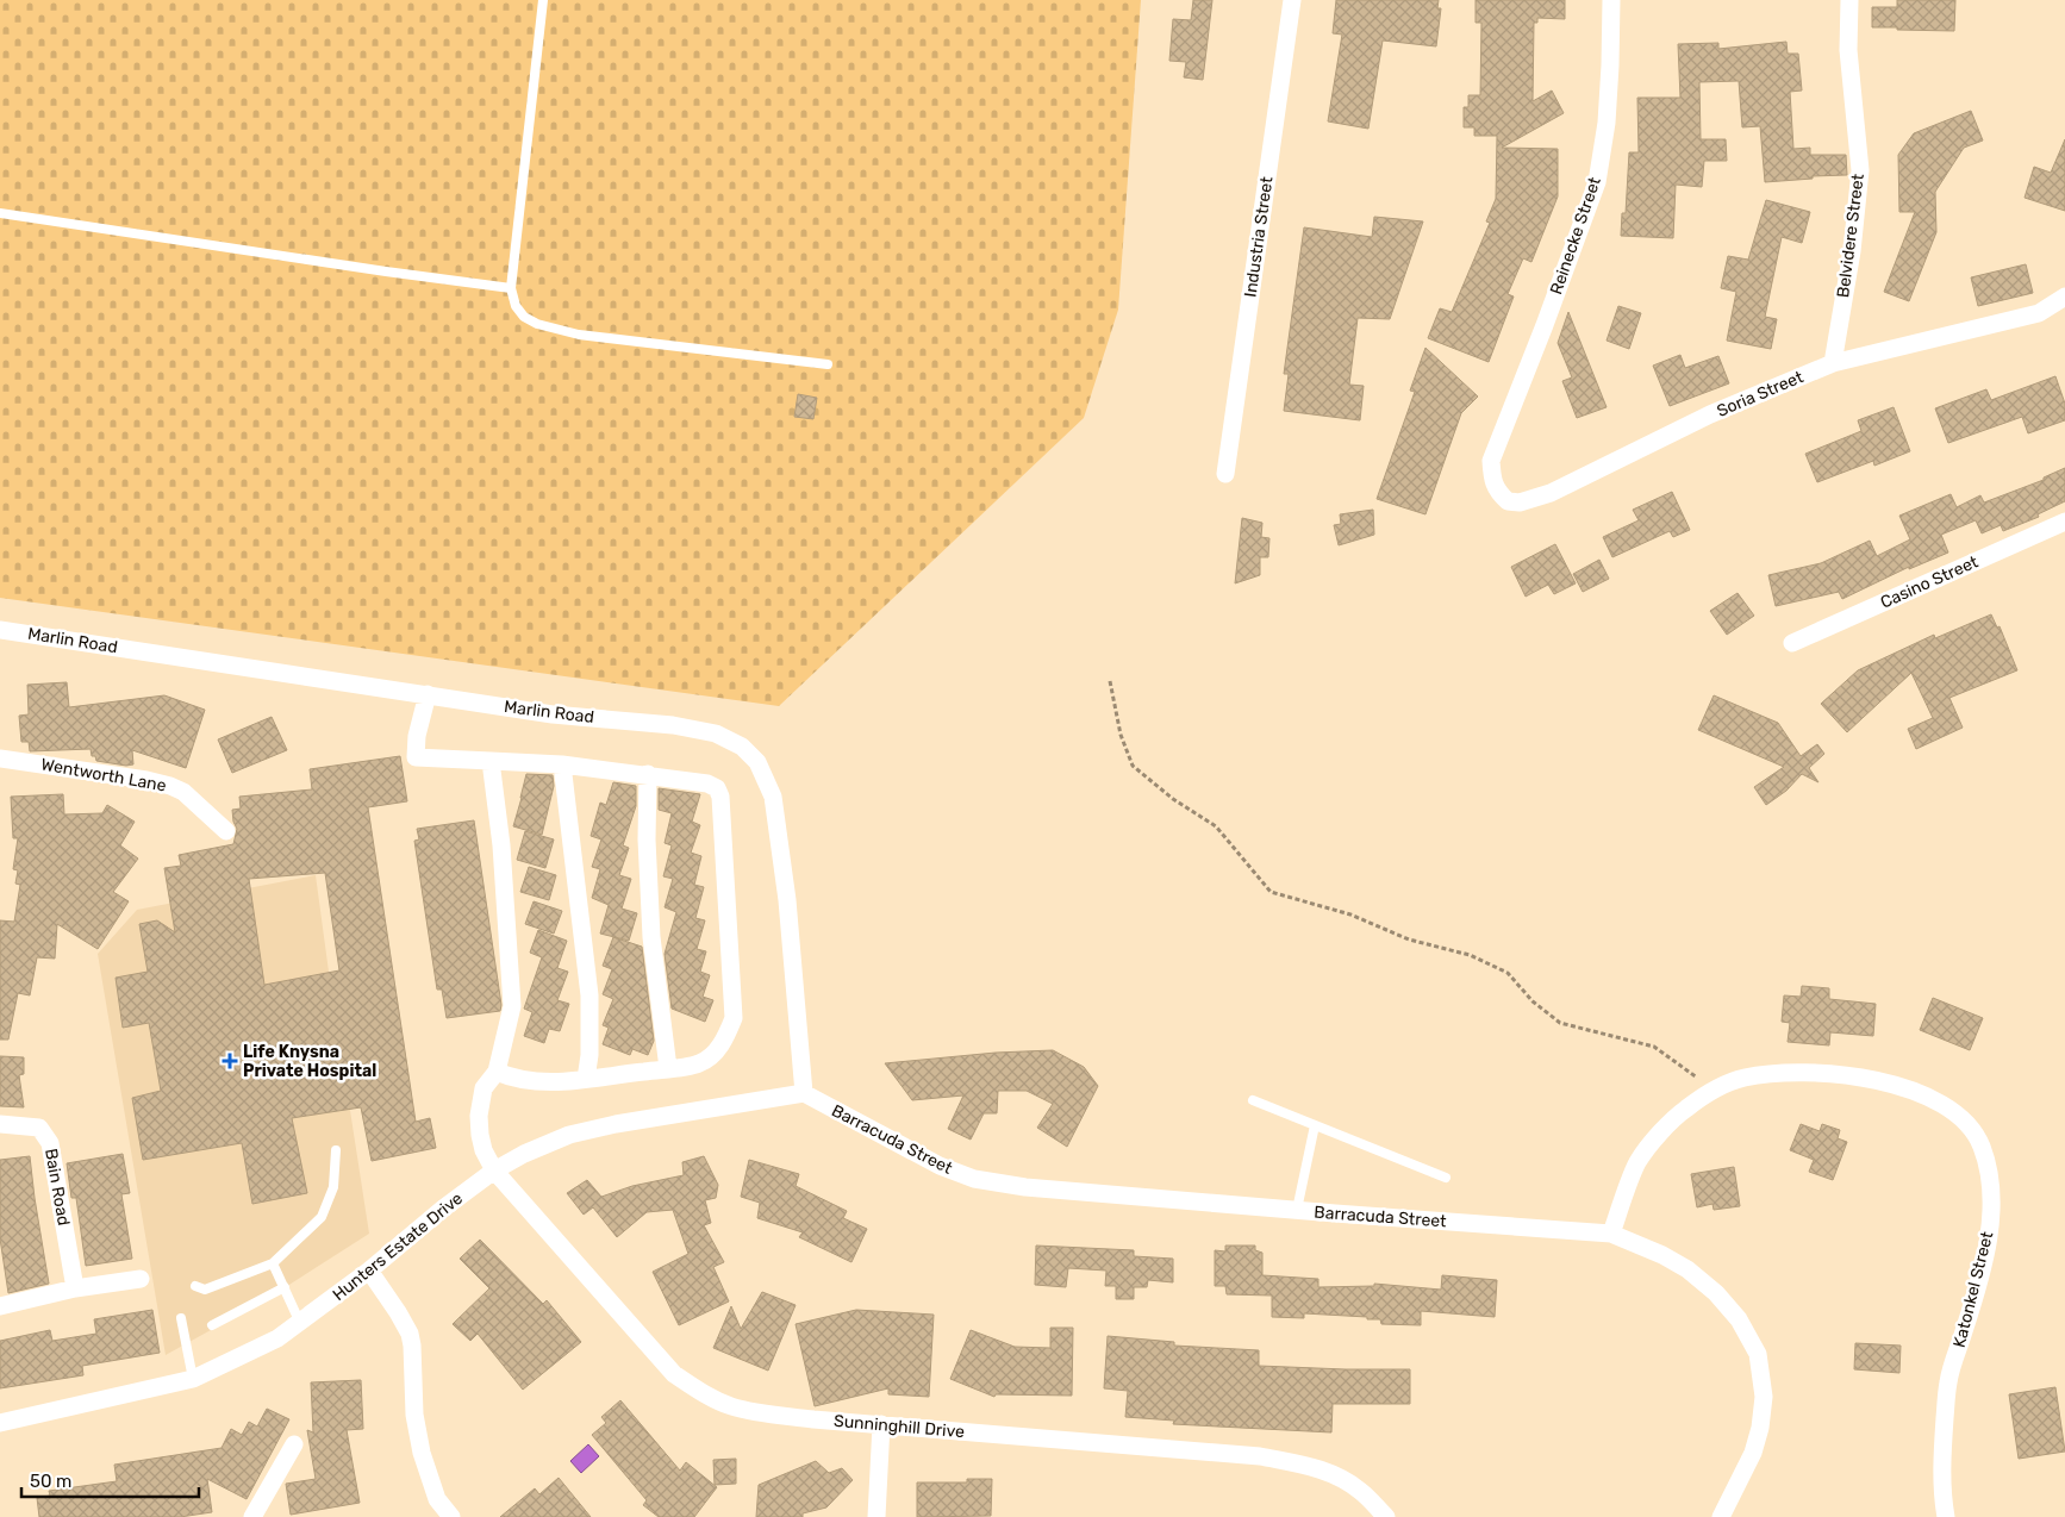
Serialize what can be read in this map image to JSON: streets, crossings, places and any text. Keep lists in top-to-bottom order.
{
  "streets": {
    "street": [
      "Reinecke Street",
      "Belvidere Street",
      "Industria Street",
      "Soria Street",
      "Casino Street",
      "Marlin Road",
      "Wentworth Lane",
      "Barracuda Street",
      "Bain Road",
      "Hunters Estate Drive",
      "Katonkel Street",
      "Sunninghill Drive"
    ]
  },
  "crossings": [
    ["Reinecke Street", "Soria Street"],
    ["Belvidere Street", "Soria Street"],
    ["Marlin Road", "Barracuda Street"],
    ["Marlin Road", "Hunters Estate Drive"],
    ["Barracuda Street", "Hunters Estate Drive"],
    ["Barracuda Street", "Katonkel Street"],
    ["Hunters Estate Drive", "Sunninghill Drive"]
  ],
  "places": {
    "health": ["Life Knysna Private Hospital"]
  },
  "scale_bar": "50 m"
}
